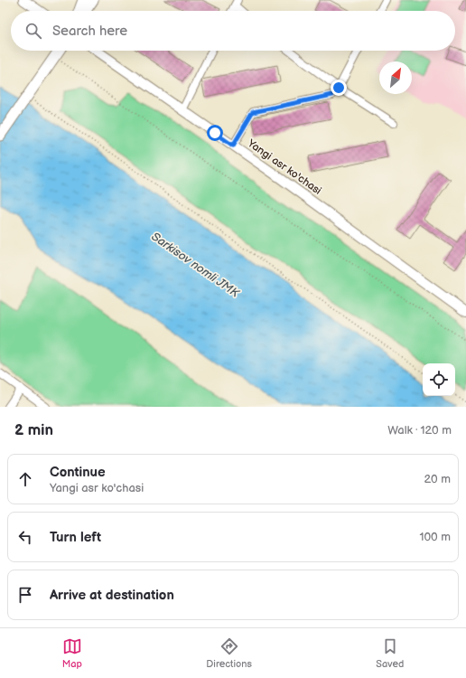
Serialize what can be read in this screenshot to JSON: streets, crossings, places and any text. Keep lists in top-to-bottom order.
{
  "streets": {
    "street": ["Yangi asr ko'chasi"]
  },
  "water": ["Sarkisov nomli JMK"],
  "north": "top right",
  "page": {
    "search": "Search here",
    "heading": ["2 min", "Walk · 120 m"],
    "list": [
      ["Continue", "Yangi asr ko'chasi", "20 m"],
      ["Turn left", "100 m"],
      "Arrive at destination"
    ],
    "nav": ["Map", "Directions", "Saved"]
  }
}
